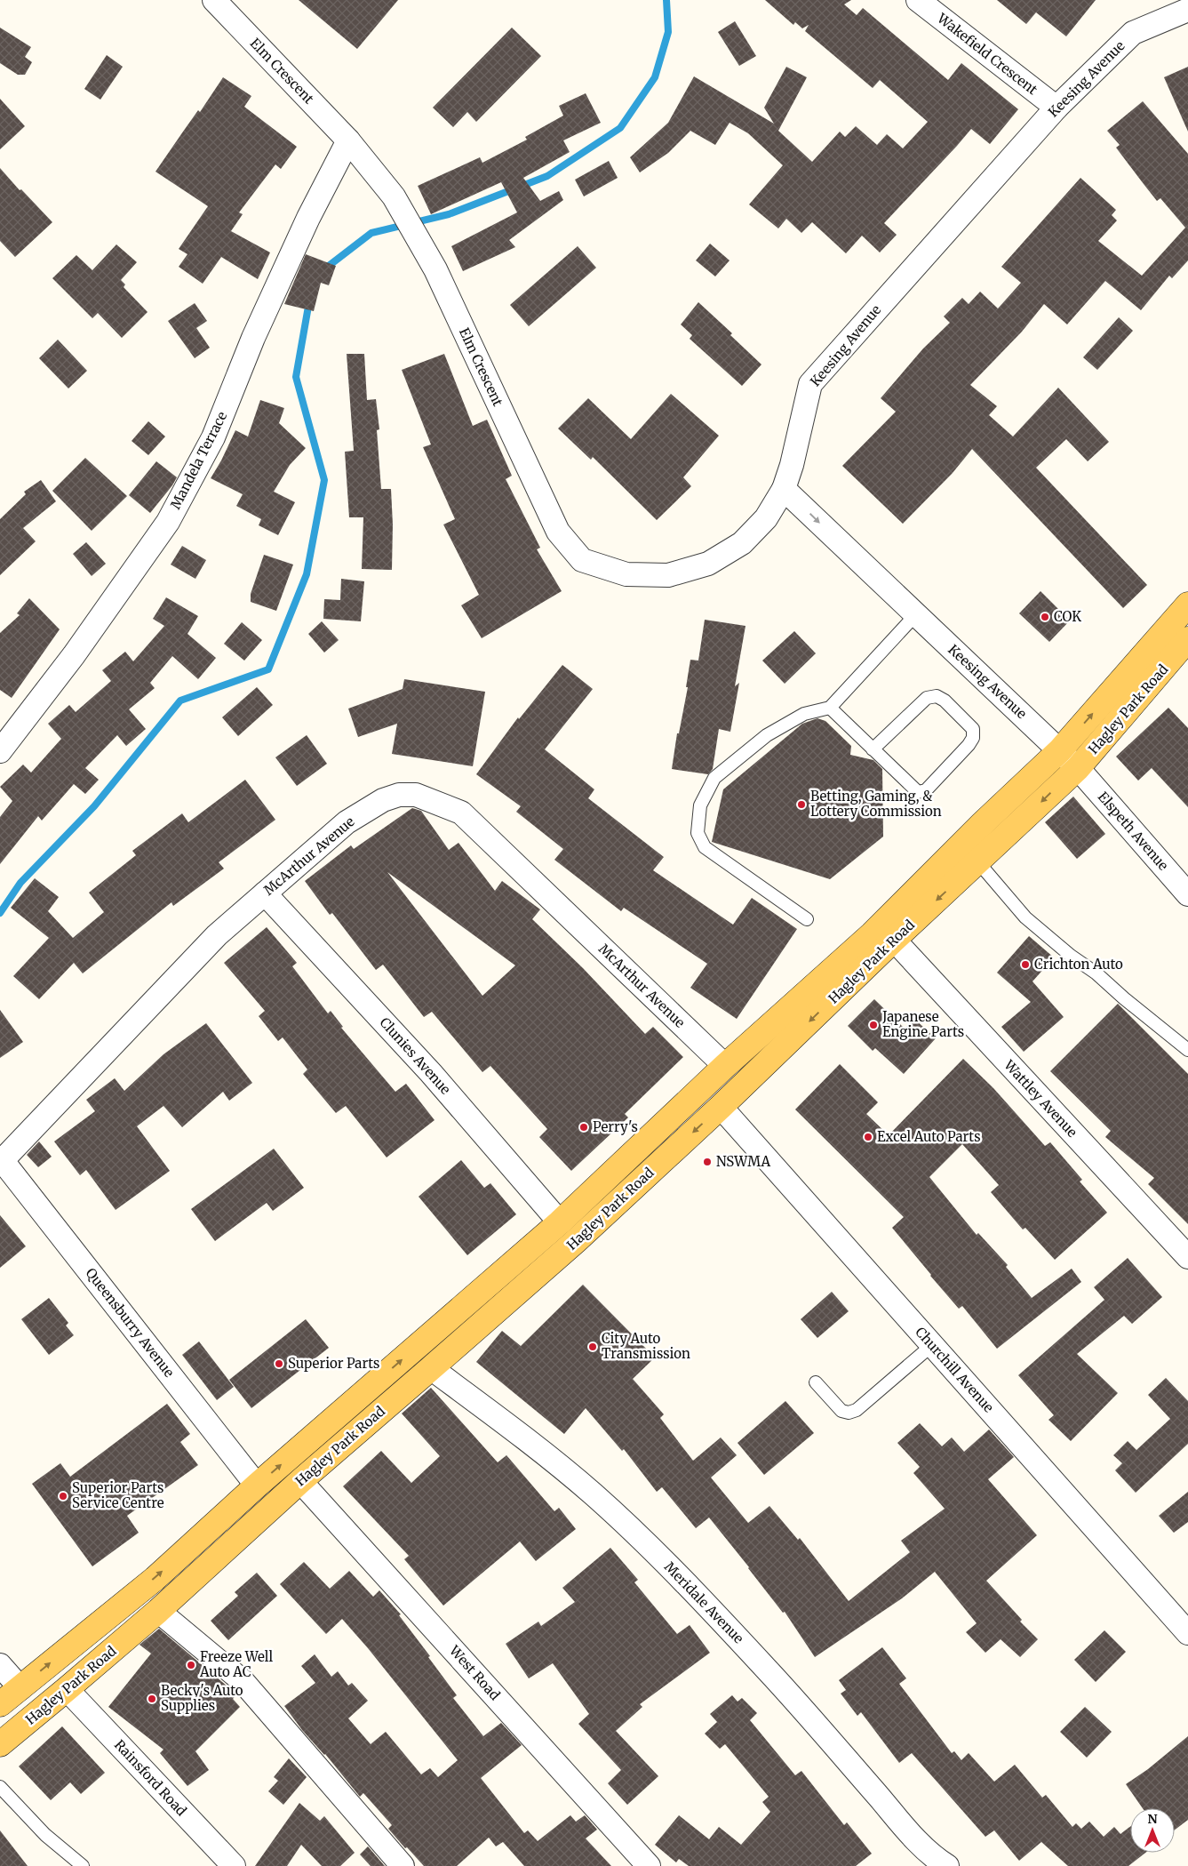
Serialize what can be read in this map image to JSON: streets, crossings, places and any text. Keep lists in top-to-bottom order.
{
  "streets": {
    "main road": ["Hagley Park Road"],
    "street": [
      "Wakefield Crescent",
      "Elm Crescent",
      "Keesing Avenue",
      "Mandela Terrace",
      "Elspeth Avenue",
      "McArthur Avenue",
      "Clunies Avenue",
      "Wattley Avenue",
      "Queensburry Avenue",
      "Churchill Avenue",
      "Meridale Avenue",
      "West Road",
      "Rainsford Road"
    ]
  },
  "crossings": [
    ["Wakefield Crescent", "Keesing Avenue"],
    ["Elm Crescent", "Keesing Avenue"],
    ["Elm Crescent", "Mandela Terrace"],
    ["Keesing Avenue", "Hagley Park Road"],
    ["Keesing Avenue", "Elspeth Avenue"],
    ["Hagley Park Road", "Elspeth Avenue"],
    ["Hagley Park Road", "McArthur Avenue"],
    ["Hagley Park Road", "Clunies Avenue"],
    ["Hagley Park Road", "Wattley Avenue"],
    ["Hagley Park Road", "Queensburry Avenue"],
    ["Hagley Park Road", "Churchill Avenue"],
    ["Hagley Park Road", "Meridale Avenue"],
    ["Hagley Park Road", "West Road"],
    ["Hagley Park Road", "Rainsford Road"],
    ["McArthur Avenue", "Clunies Avenue"],
    ["McArthur Avenue", "Queensburry Avenue"]
  ],
  "places": [
    "COK",
    "Betting, Gaming, & Lottery Commission",
    "Crichton Auto",
    "Japanese Engine Parts",
    "Perry's",
    "Excel Auto Parts",
    "NSWMA",
    "City Auto Transmission",
    "Superior Parts",
    "Superior Parts Service Centre",
    "Freeze Well Auto AC",
    "Becky's Auto Supplies"
  ],
  "north": "top"
}
